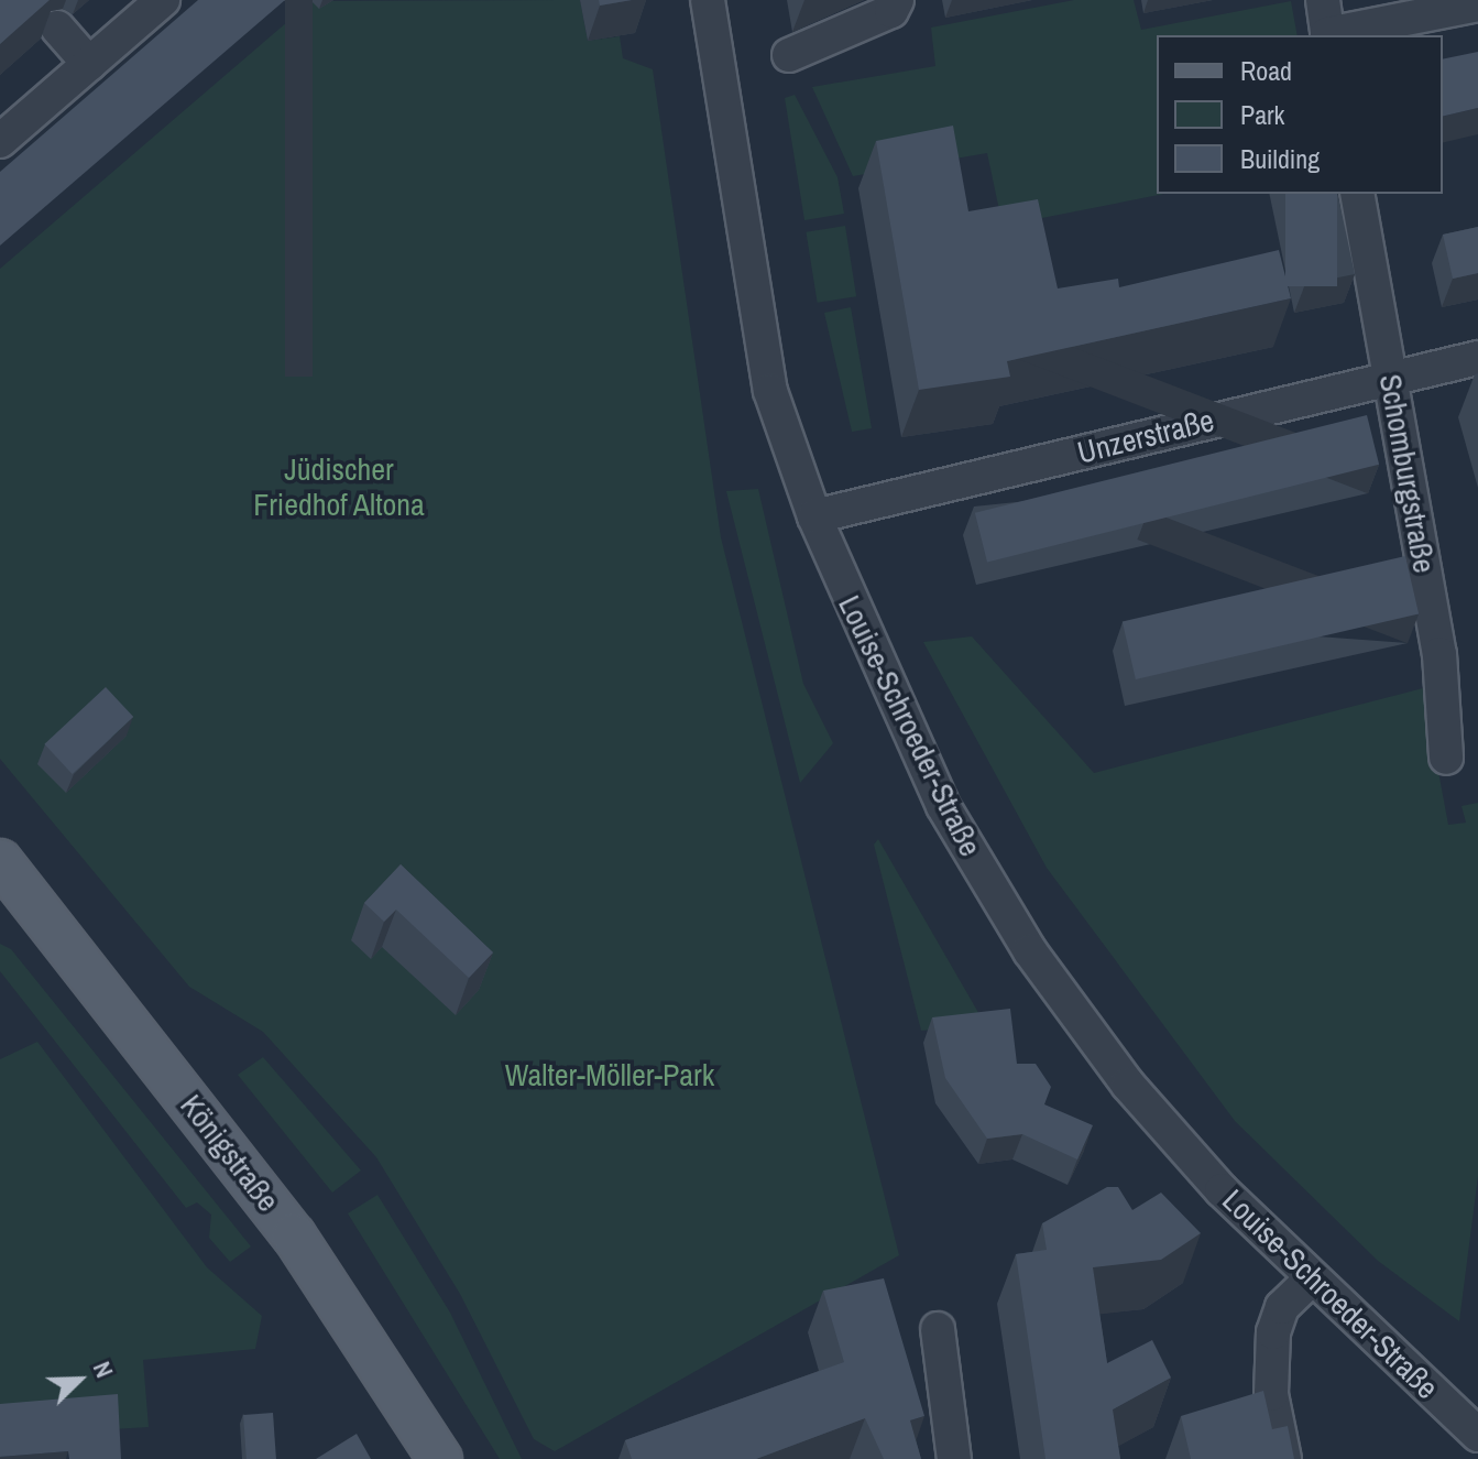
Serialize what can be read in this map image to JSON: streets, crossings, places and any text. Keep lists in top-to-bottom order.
{
  "streets": {
    "main road": ["Königstraße"],
    "street": ["Unzerstraße", "Schomburgstraße", "Louise-Schroeder-Straße"]
  },
  "crossings": [
    ["Unzerstraße", "Schomburgstraße"],
    ["Unzerstraße", "Louise-Schroeder-Straße"]
  ],
  "parks": ["Jüdischer Friedhof Altona", "Walter-Möller-Park"],
  "legend": ["Road", "Park", "Building"],
  "north": "top right"
}
